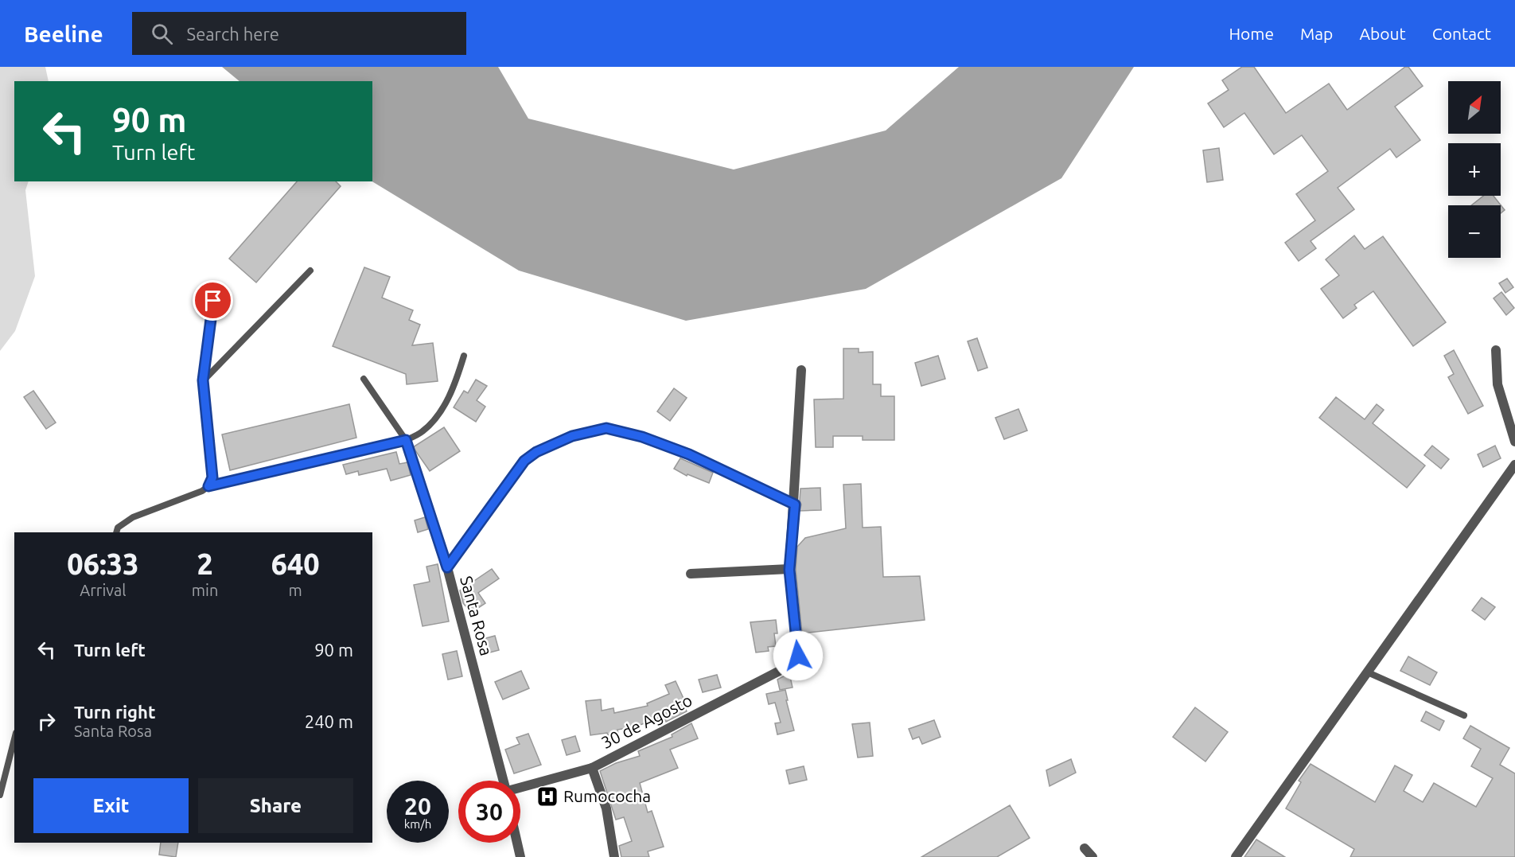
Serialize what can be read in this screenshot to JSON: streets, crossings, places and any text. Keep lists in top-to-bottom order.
{
  "streets": {
    "street": ["Santa Rosa", "30 de Agosto"]
  },
  "places": {
    "hospital": ["Rumococha"]
  },
  "north": "top right",
  "page": {
    "header": "Beeline",
    "search": "Search here",
    "nav": [
      "Home",
      "Map",
      "About",
      "Contact"
    ],
    "map_buttons": ["+", "−"],
    "turn": ["90 m", "Turn left"],
    "eta": [
      "06:33",
      "Arrival",
      "2",
      "min",
      "640",
      "m"
    ],
    "list": [
      {
        "name": "Turn left",
        "value": "90 m"
      },
      {
        "name": "Turn right",
        "note": "Santa Rosa",
        "value": "240 m"
      }
    ],
    "buttons": ["Exit", "Share"],
    "speed": "20 km/h",
    "limit": "30"
  }
}
